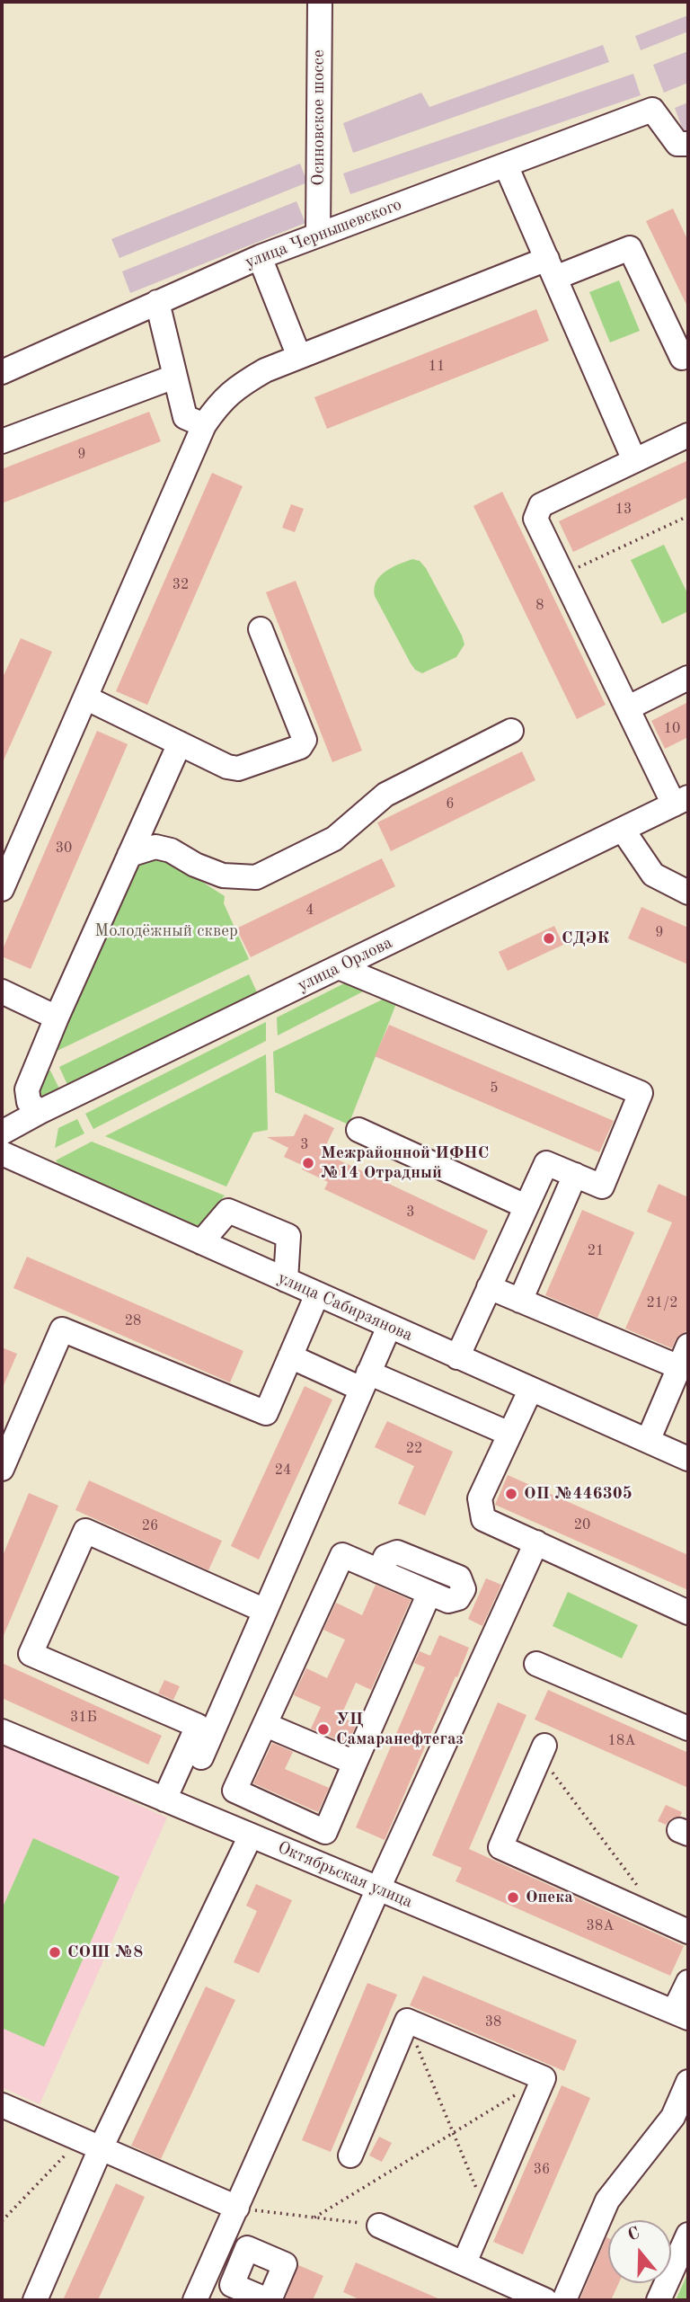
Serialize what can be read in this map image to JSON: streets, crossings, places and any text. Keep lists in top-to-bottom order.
{
  "streets": {
    "street": [
      "Осиновское шоссе",
      "улица Чернышевского",
      "улица Орлова",
      "улица Сабирзянова",
      "Октябрьская улица"
    ]
  },
  "crossings": [
    ["Осиновское шоссе", "улица Чернышевского"]
  ],
  "parks": ["Молодёжный сквер"],
  "places": [
    "СДЭК",
    "Межрайонной ИФНС №14 Отрадный",
    "ОП №446305",
    "УЦ Самаранефтегаз",
    "Опека",
    "СОШ №8"
  ],
  "house_numbers": [
    "11",
    "9",
    "13",
    "32",
    "8",
    "10",
    "6",
    "30",
    "4",
    "9",
    "5",
    "3",
    "3",
    "21",
    "21/2",
    "28",
    "22",
    "24",
    "20",
    "26",
    "31Б",
    "18А",
    "38А",
    "38",
    "36"
  ],
  "north": "top"
}
